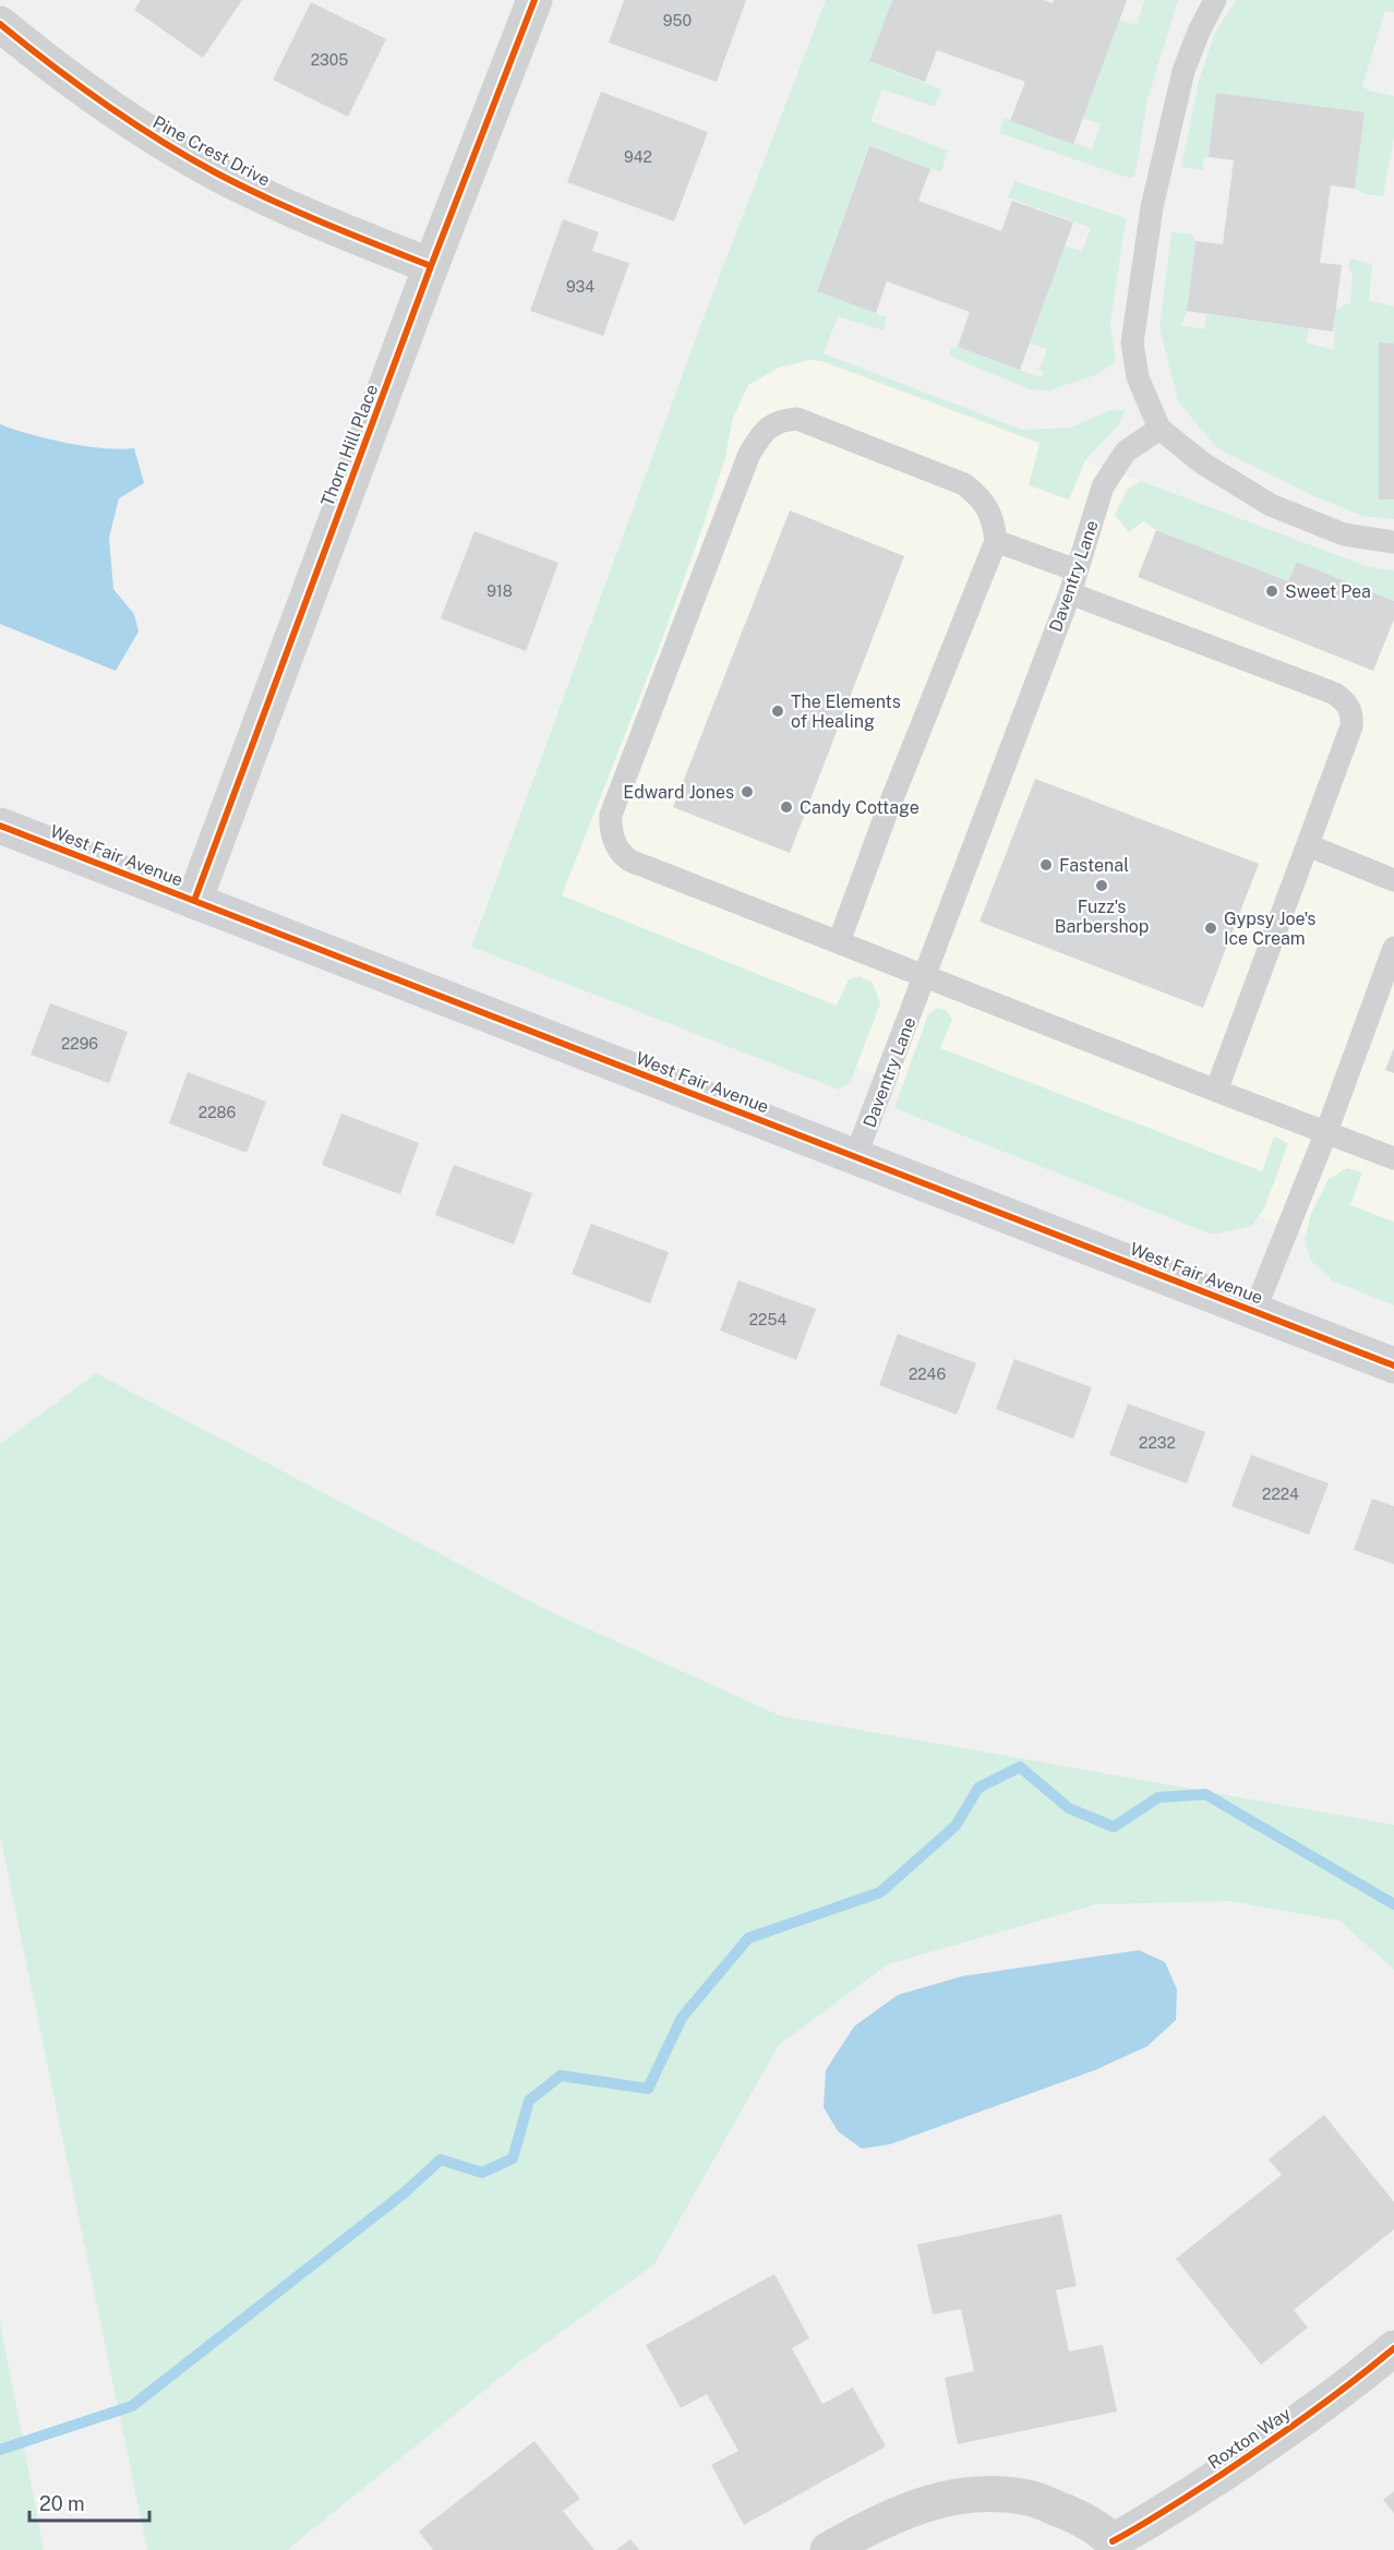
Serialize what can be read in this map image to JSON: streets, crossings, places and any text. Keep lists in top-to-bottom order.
{
  "streets": {
    "street": [
      "Pine Crest Drive",
      "Thorn Hill Place",
      "West Fair Avenue",
      "Roxton Way"
    ],
    "lane": ["Daventry Lane"]
  },
  "crossings": [
    ["Pine Crest Drive", "Thorn Hill Place"],
    ["Thorn Hill Place", "West Fair Avenue"],
    ["Daventry Lane", "West Fair Avenue"]
  ],
  "places": [
    "Sweet Pea",
    "The Elements of Healing",
    "Edward Jones",
    "Candy Cottage",
    "Fastenal",
    "Fuzz's Barbershop",
    "Gypsy Joe's Ice Cream"
  ],
  "house_numbers": [
    "950",
    "2305",
    "942",
    "934",
    "918",
    "2296",
    "2286",
    "2254",
    "2246",
    "2232",
    "2224"
  ],
  "scale_bar": "20 m"
}
